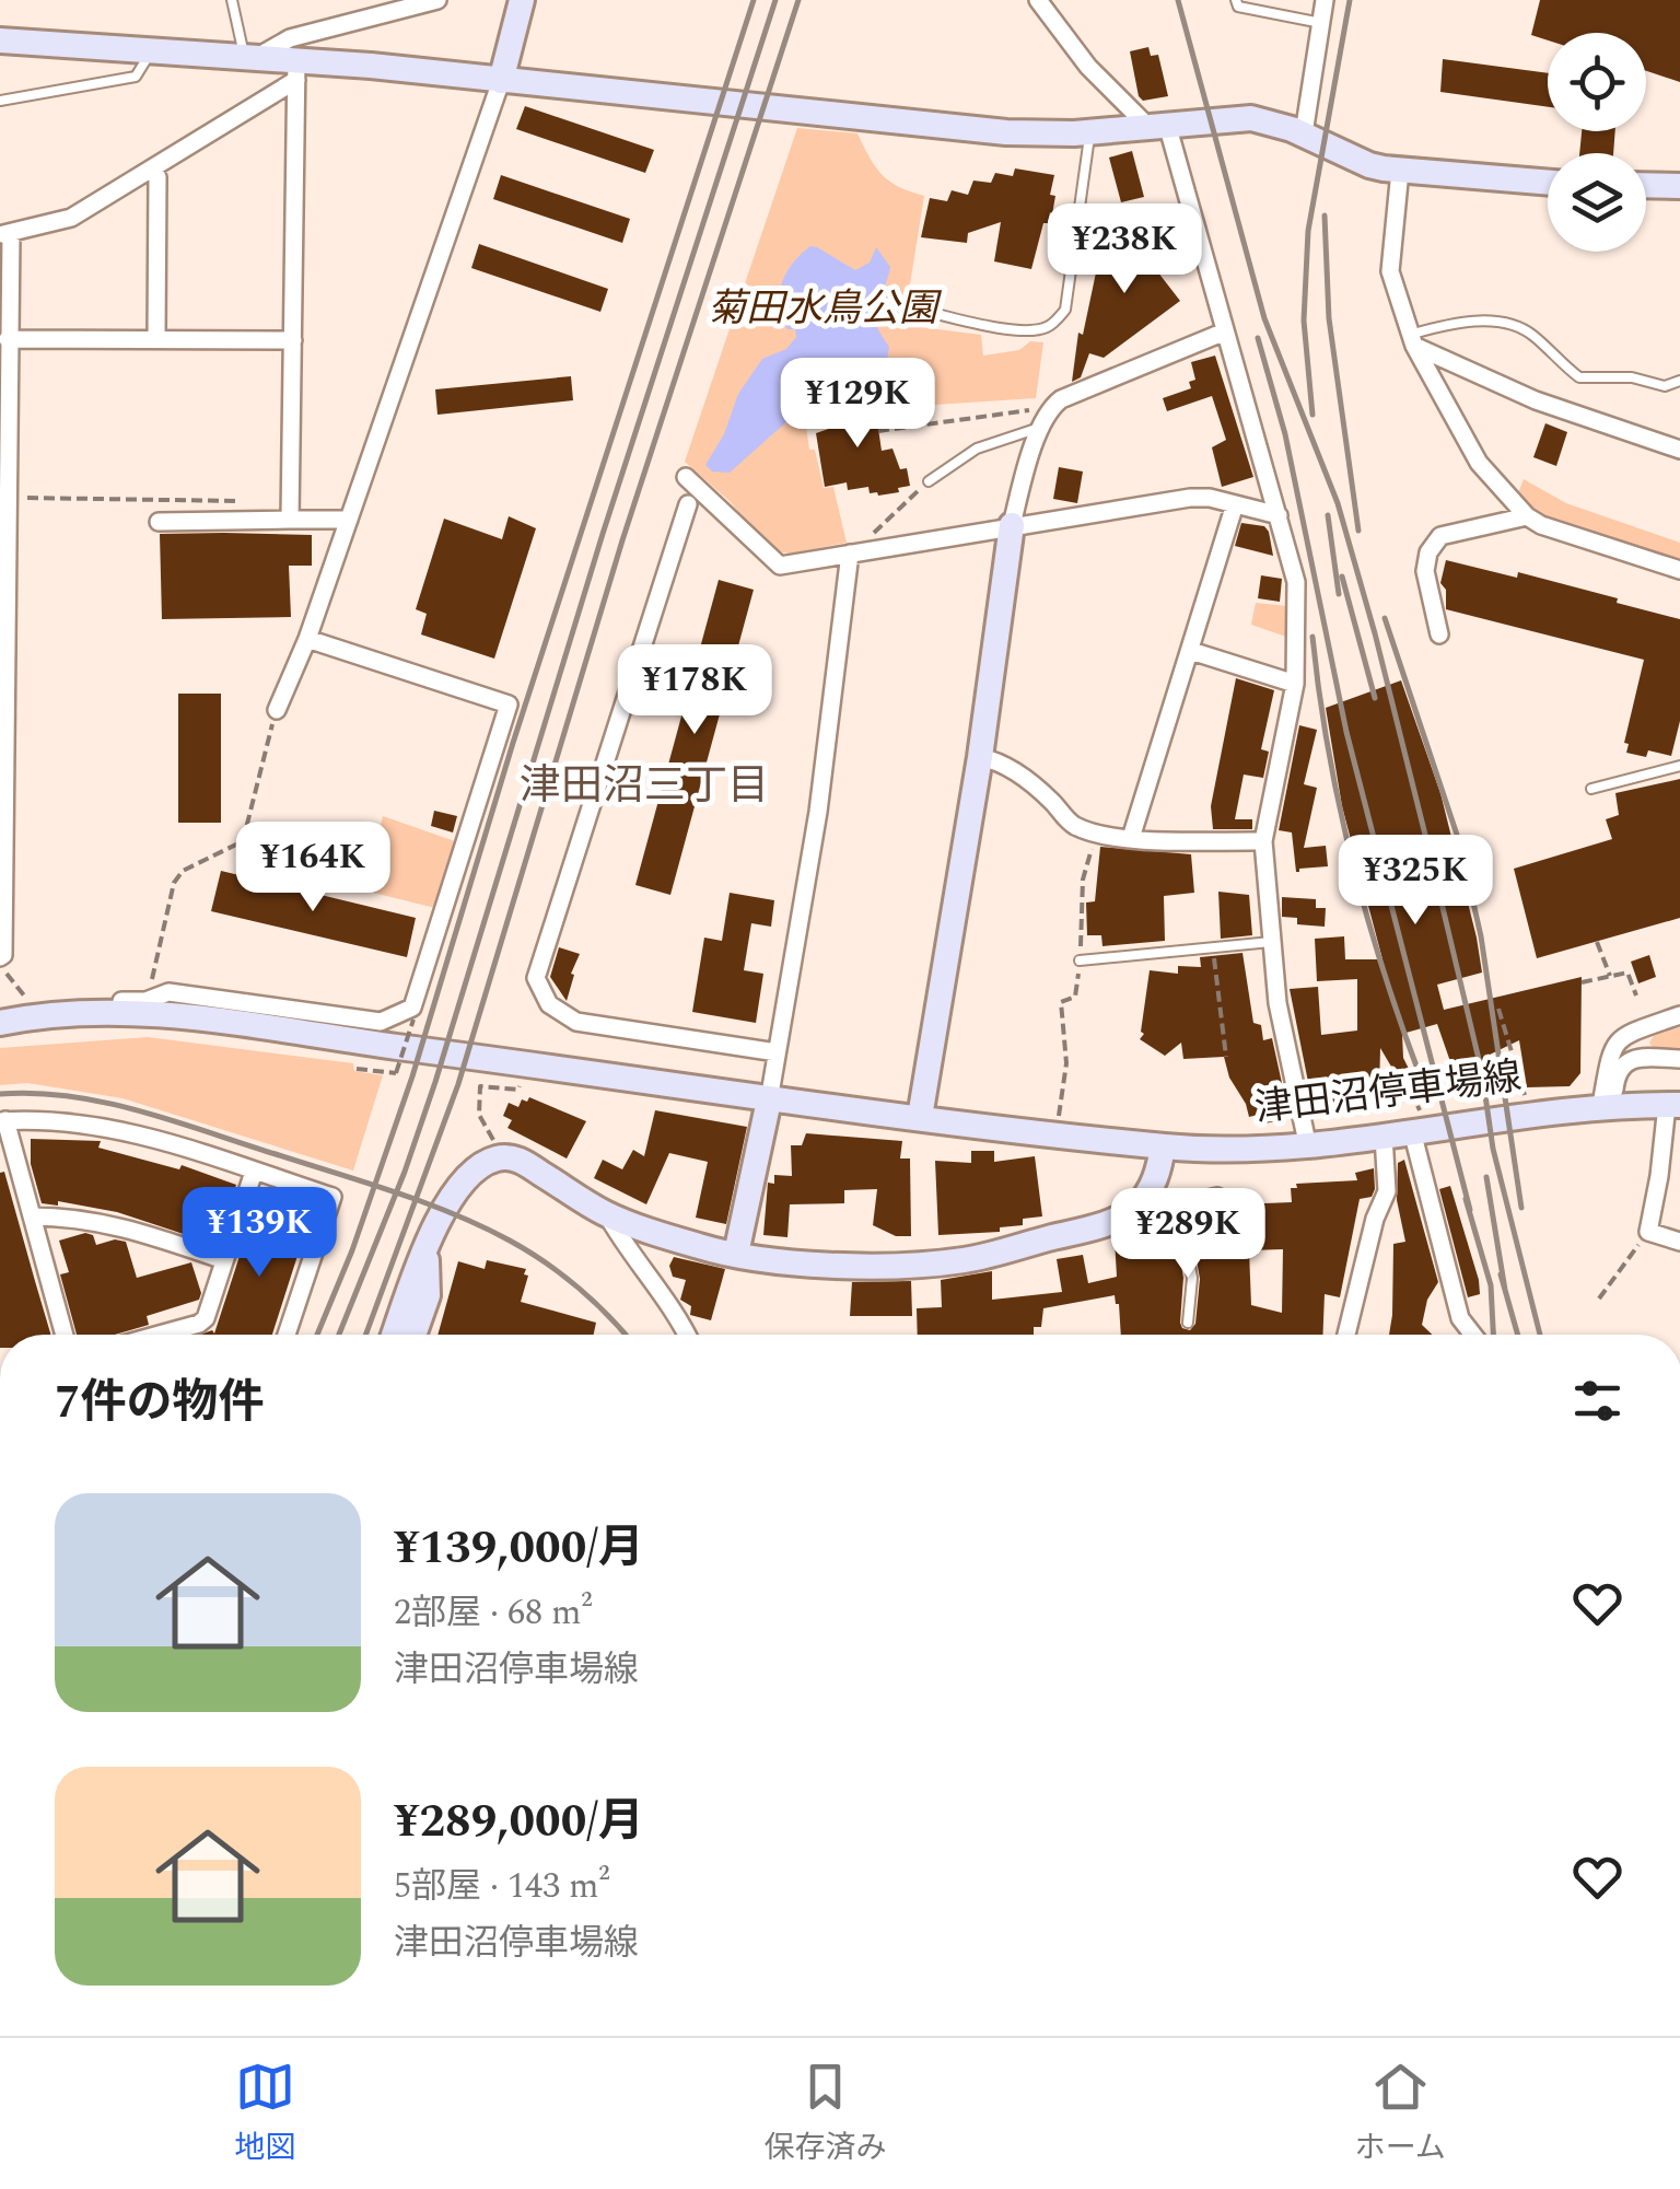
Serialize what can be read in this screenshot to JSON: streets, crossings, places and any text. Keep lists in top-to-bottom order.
{
  "streets": {
    "street": ["津田沼停車場線"]
  },
  "districts": ["津田沼三丁目"],
  "parks": ["菊田水鳥公園"],
  "page": {
    "price": [
      "¥238K",
      "¥129K",
      "¥178K",
      "¥164K",
      "¥325K",
      "¥139K",
      "¥289K"
    ],
    "heading": "7件の物件",
    "list": [
      {
        "name": "¥139,000/月",
        "note": "2部屋 · 68 m² · 津田沼停車場線"
      },
      {
        "name": "¥289,000/月",
        "note": "5部屋 · 143 m² · 津田沼停車場線"
      }
    ],
    "tabs": ["地図", "保存済み", "ホーム"]
  }
}
